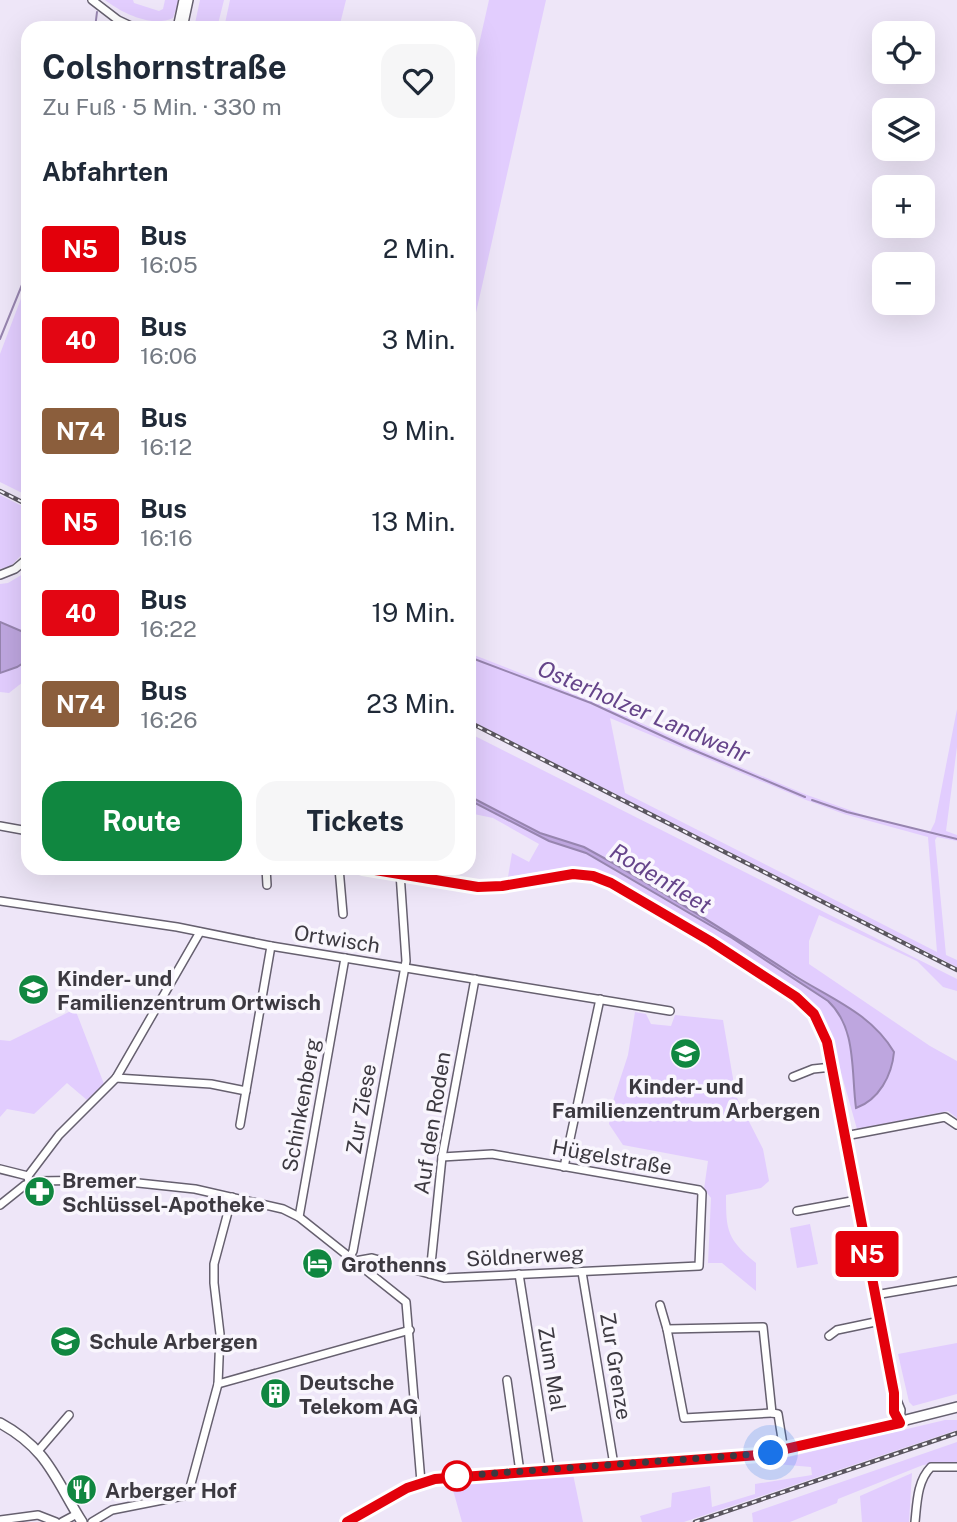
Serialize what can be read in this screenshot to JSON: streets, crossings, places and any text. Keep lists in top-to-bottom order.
{
  "streets": {
    "street": [
      "Ortwisch",
      "Schinkenberg",
      "Zur Ziese",
      "Auf den Roden",
      "Hügelstraße",
      "Söldnerweg",
      "Zur Grenze",
      "Zum Mal"
    ]
  },
  "crossings": [
    ["Ortwisch", "Schinkenberg"],
    ["Ortwisch", "Zur Ziese"],
    ["Ortwisch", "Auf den Roden"],
    ["Zur Ziese", "Söldnerweg"],
    ["Auf den Roden", "Hügelstraße"],
    ["Auf den Roden", "Söldnerweg"],
    ["Hügelstraße", "Söldnerweg"],
    ["Söldnerweg", "Zur Grenze"],
    ["Söldnerweg", "Zum Mal"]
  ],
  "water": ["Osterholzer Landwehr", "Rodenfleet"],
  "places": {
    "school or university": ["Kinder- und Familienzentrum Ortwisch", "Kinder- und Familienzentrum Arbergen", "Schule Arbergen"],
    "pharmacy": ["Bremer Schlüssel-Apotheke"],
    "hotel": ["Grothenns"],
    "building": ["Deutsche Telekom AG"],
    "restaurant": ["Arberger Hof"]
  },
  "lines": ["bus line N5"],
  "page": {
    "on_map": "N5",
    "map_buttons": ["+", "−"],
    "heading": [
      ["Colshornstraße", "Zu Fuß · 5 Min. · 330 m"],
      "Abfahrten"
    ],
    "list": [
      {
        "mark": "N5",
        "name": "Bus",
        "note": "16:05",
        "value": "2 Min."
      },
      {
        "mark": "40",
        "name": "Bus",
        "note": "16:06",
        "value": "3 Min."
      },
      {
        "mark": "N74",
        "name": "Bus",
        "note": "16:12",
        "value": "9 Min."
      },
      {
        "mark": "N5",
        "name": "Bus",
        "note": "16:16",
        "value": "13 Min."
      },
      {
        "mark": "40",
        "name": "Bus",
        "note": "16:22",
        "value": "19 Min."
      },
      {
        "mark": "N74",
        "name": "Bus",
        "note": "16:26",
        "value": "23 Min."
      }
    ],
    "buttons": ["Route", "Tickets"]
  }
}
